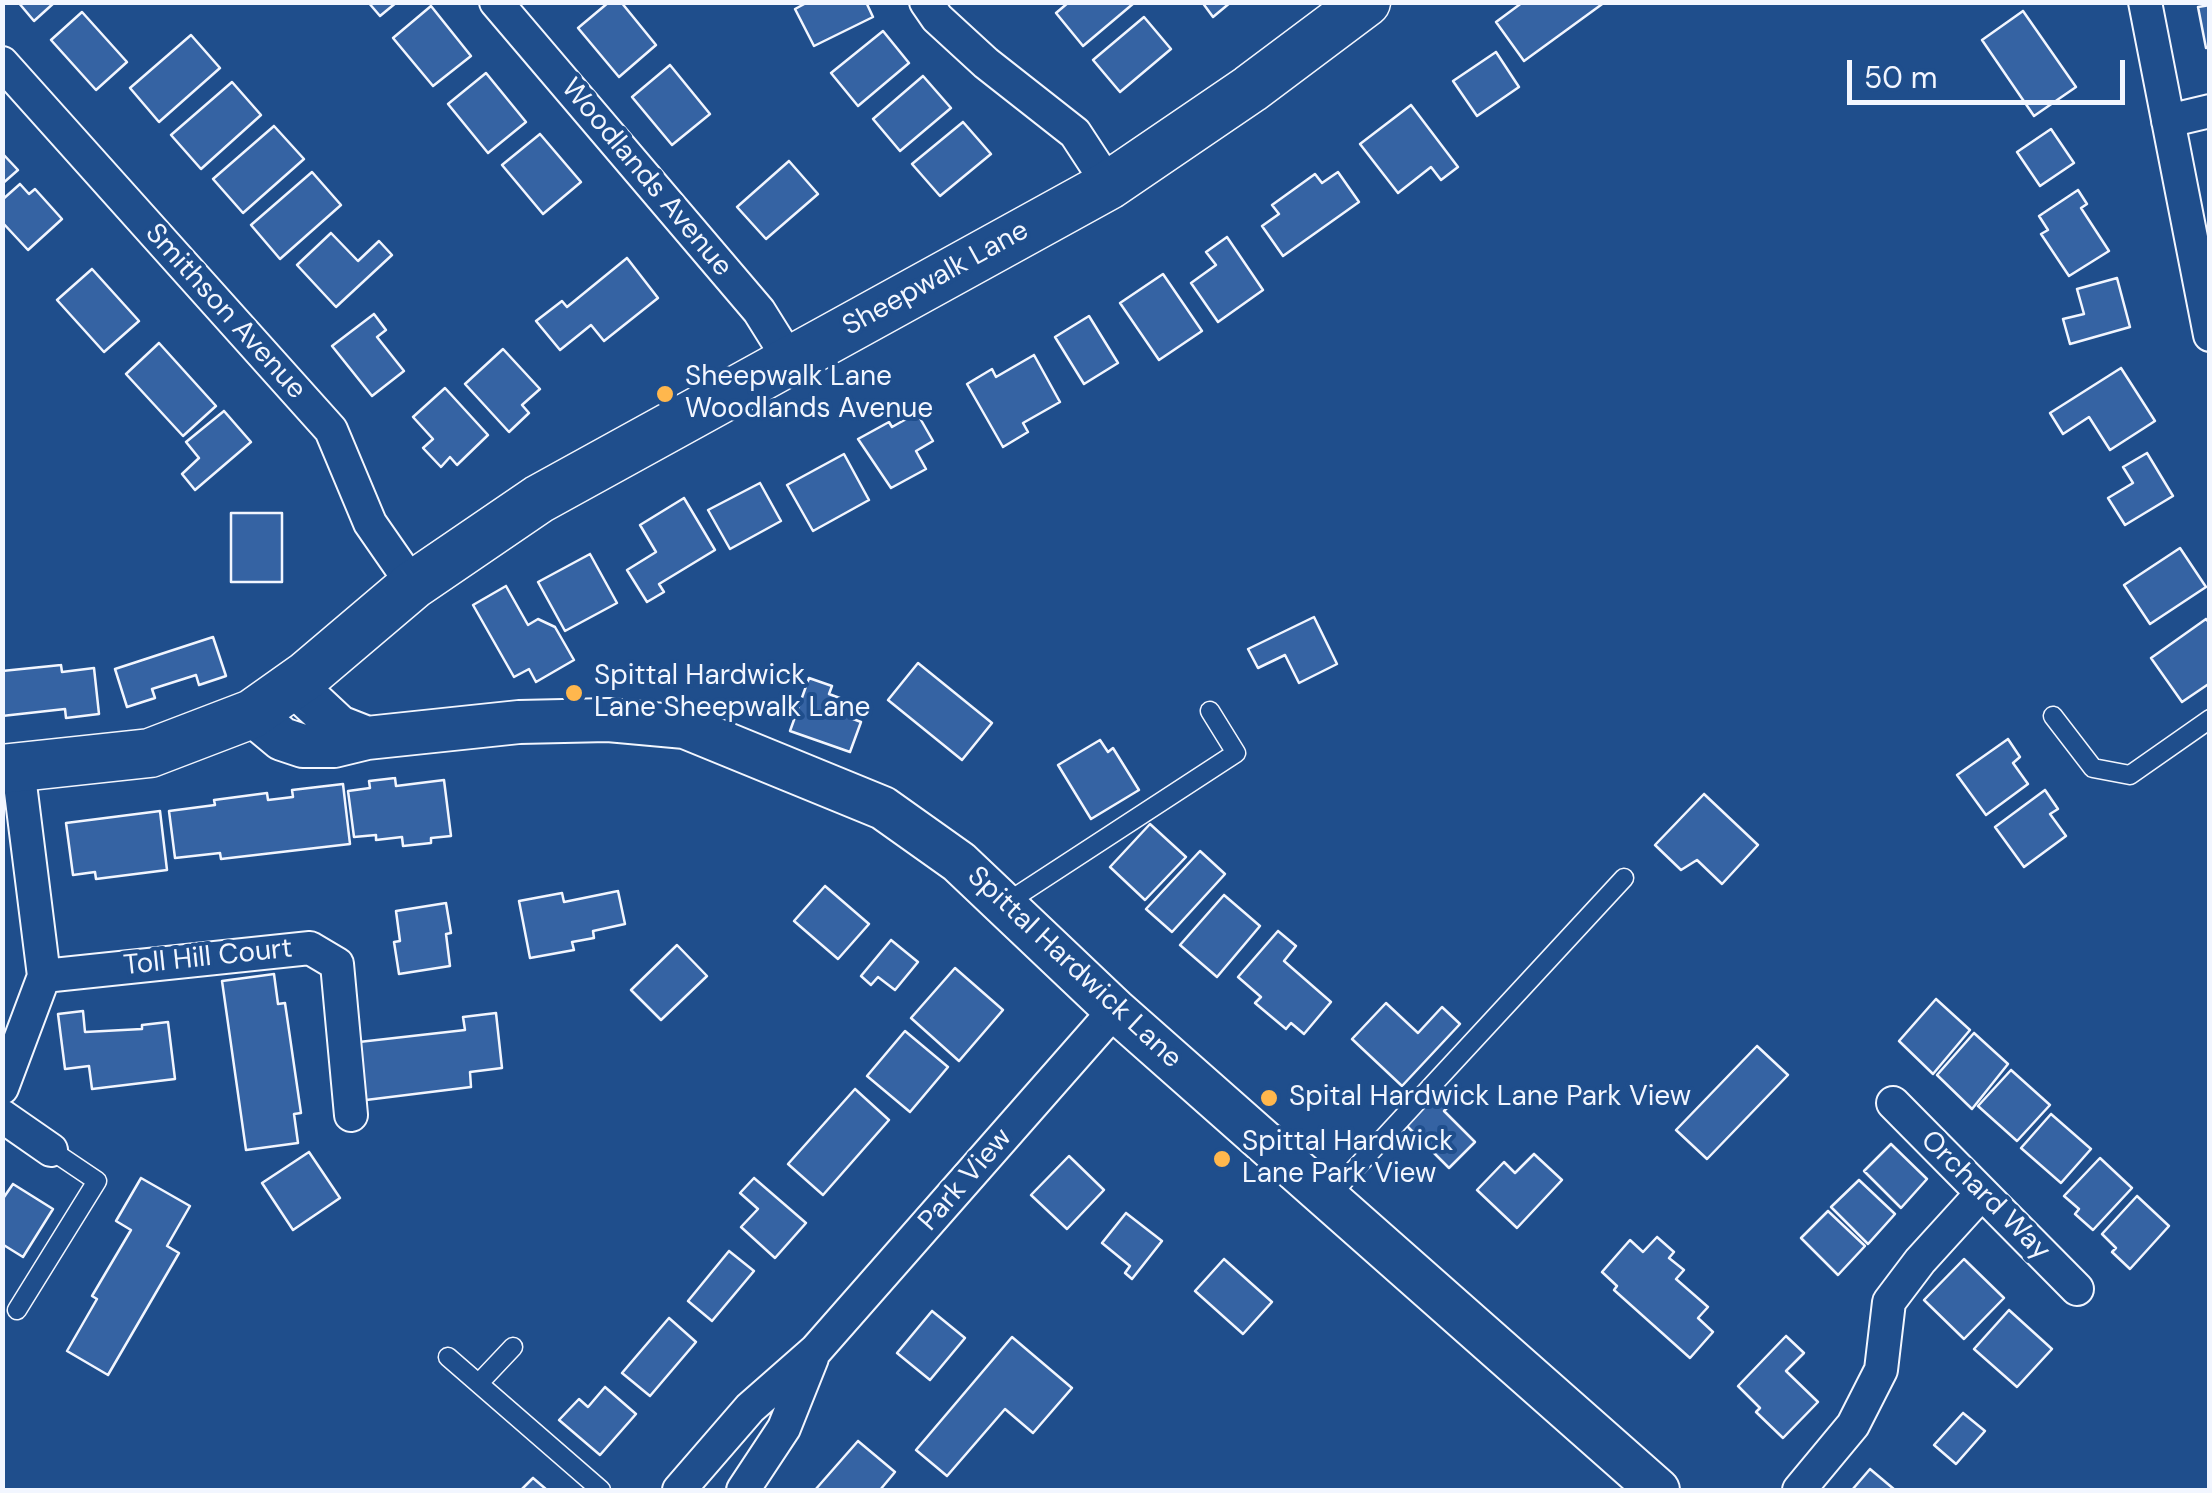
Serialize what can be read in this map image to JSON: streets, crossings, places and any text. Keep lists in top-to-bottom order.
{
  "streets": {
    "main road": ["Sheepwalk Lane"],
    "street": [
      "Woodlands Avenue",
      "Smithson Avenue",
      "Toll Hill Court",
      "Spittal Hardwick Lane",
      "Park View",
      "Orchard Way"
    ]
  },
  "crossings": [
    ["Woodlands Avenue", "Sheepwalk Lane"],
    ["Sheepwalk Lane", "Smithson Avenue"],
    ["Sheepwalk Lane", "Spittal Hardwick Lane"],
    ["Spittal Hardwick Lane", "Park View"]
  ],
  "places": [
    "Sheepwalk Lane Woodlands Avenue",
    "Spittal Hardwick Lane Sheepwalk Lane",
    "Spital Hardwick Lane Park View",
    "Spittal Hardwick Lane Park View"
  ],
  "scale_bar": "50 m"
}
